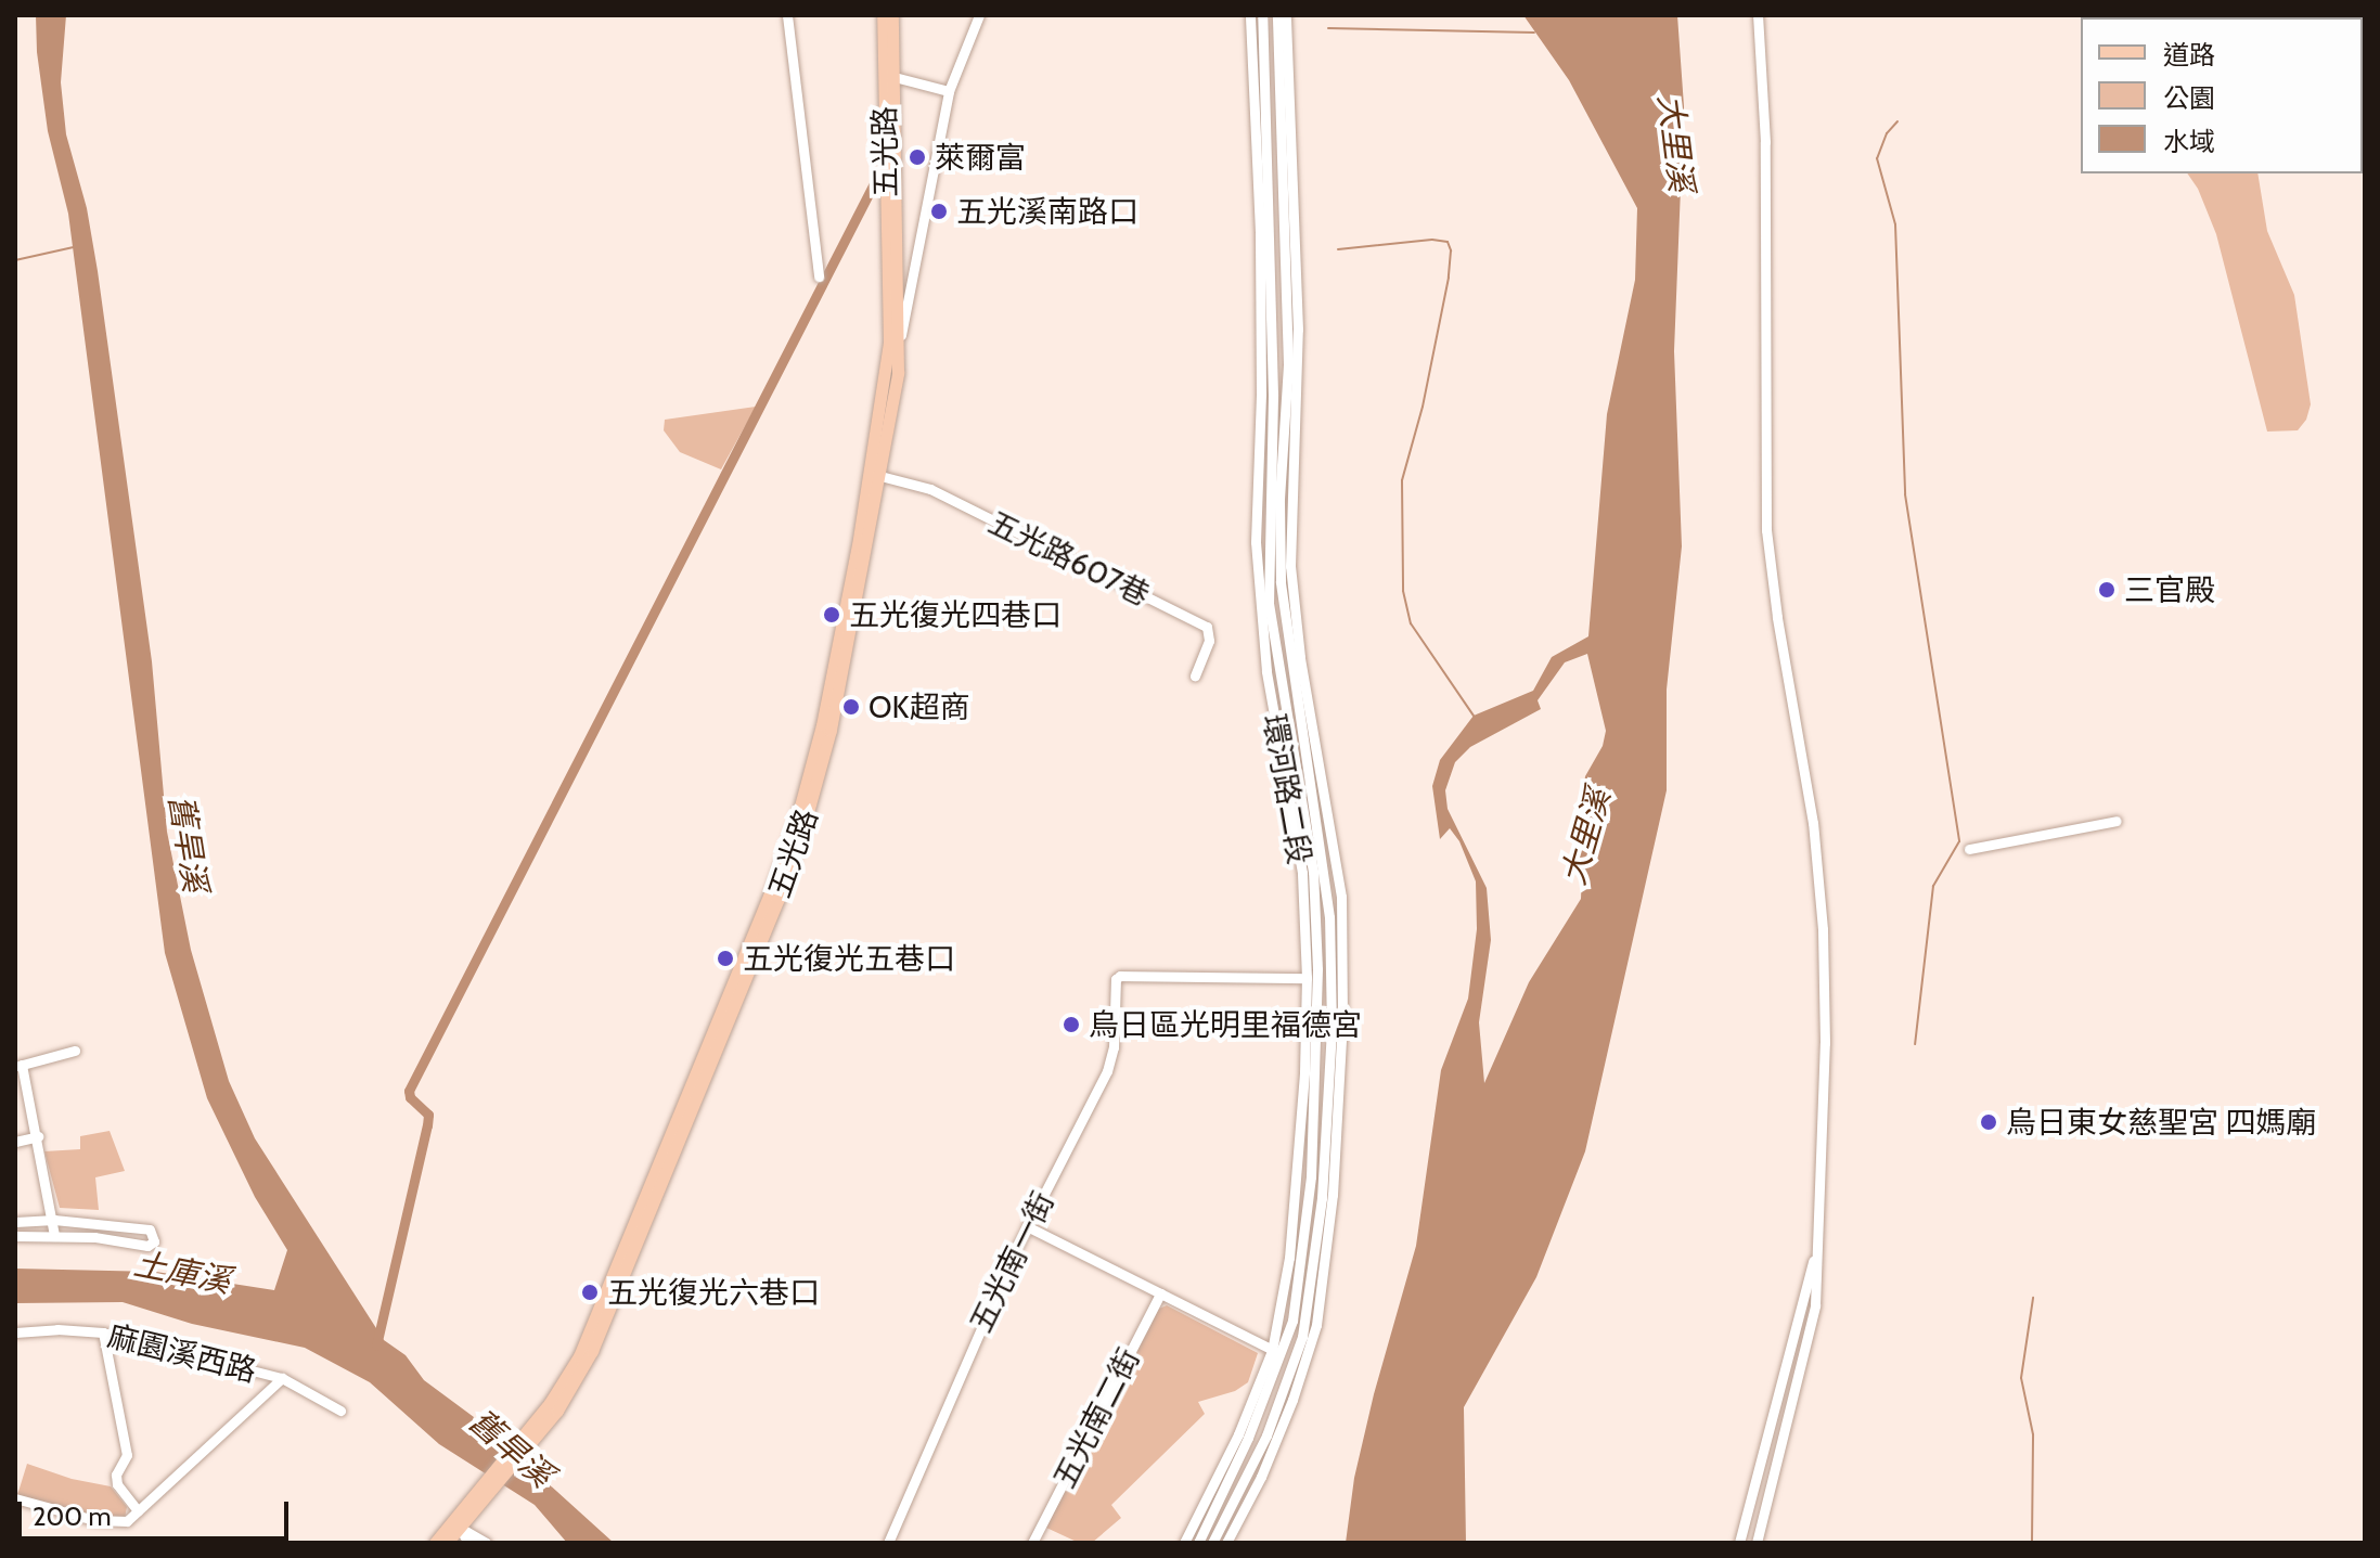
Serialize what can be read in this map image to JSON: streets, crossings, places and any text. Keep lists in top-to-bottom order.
{
  "streets": {
    "main road": ["五光路"],
    "street": [
      "五光路607巷",
      "環河路二段",
      "五光南一街",
      "麻園溪西路",
      "五光南二街"
    ]
  },
  "crossings": [
    ["五光路", "五光路607巷"],
    ["環河路二段", "五光南一街"]
  ],
  "water": ["大里溪", "舊旱溪", "土庫溪"],
  "places": [
    "萊爾富",
    "五光溪南路口",
    "三官殿",
    "五光復光四巷口",
    "OK超商",
    "五光復光五巷口",
    "烏日區光明里福德宮",
    "烏日東女慈聖宮 四媽廟",
    "五光復光六巷口"
  ],
  "legend": ["道路", "公園", "水域"],
  "scale_bar": "200 m"
}
